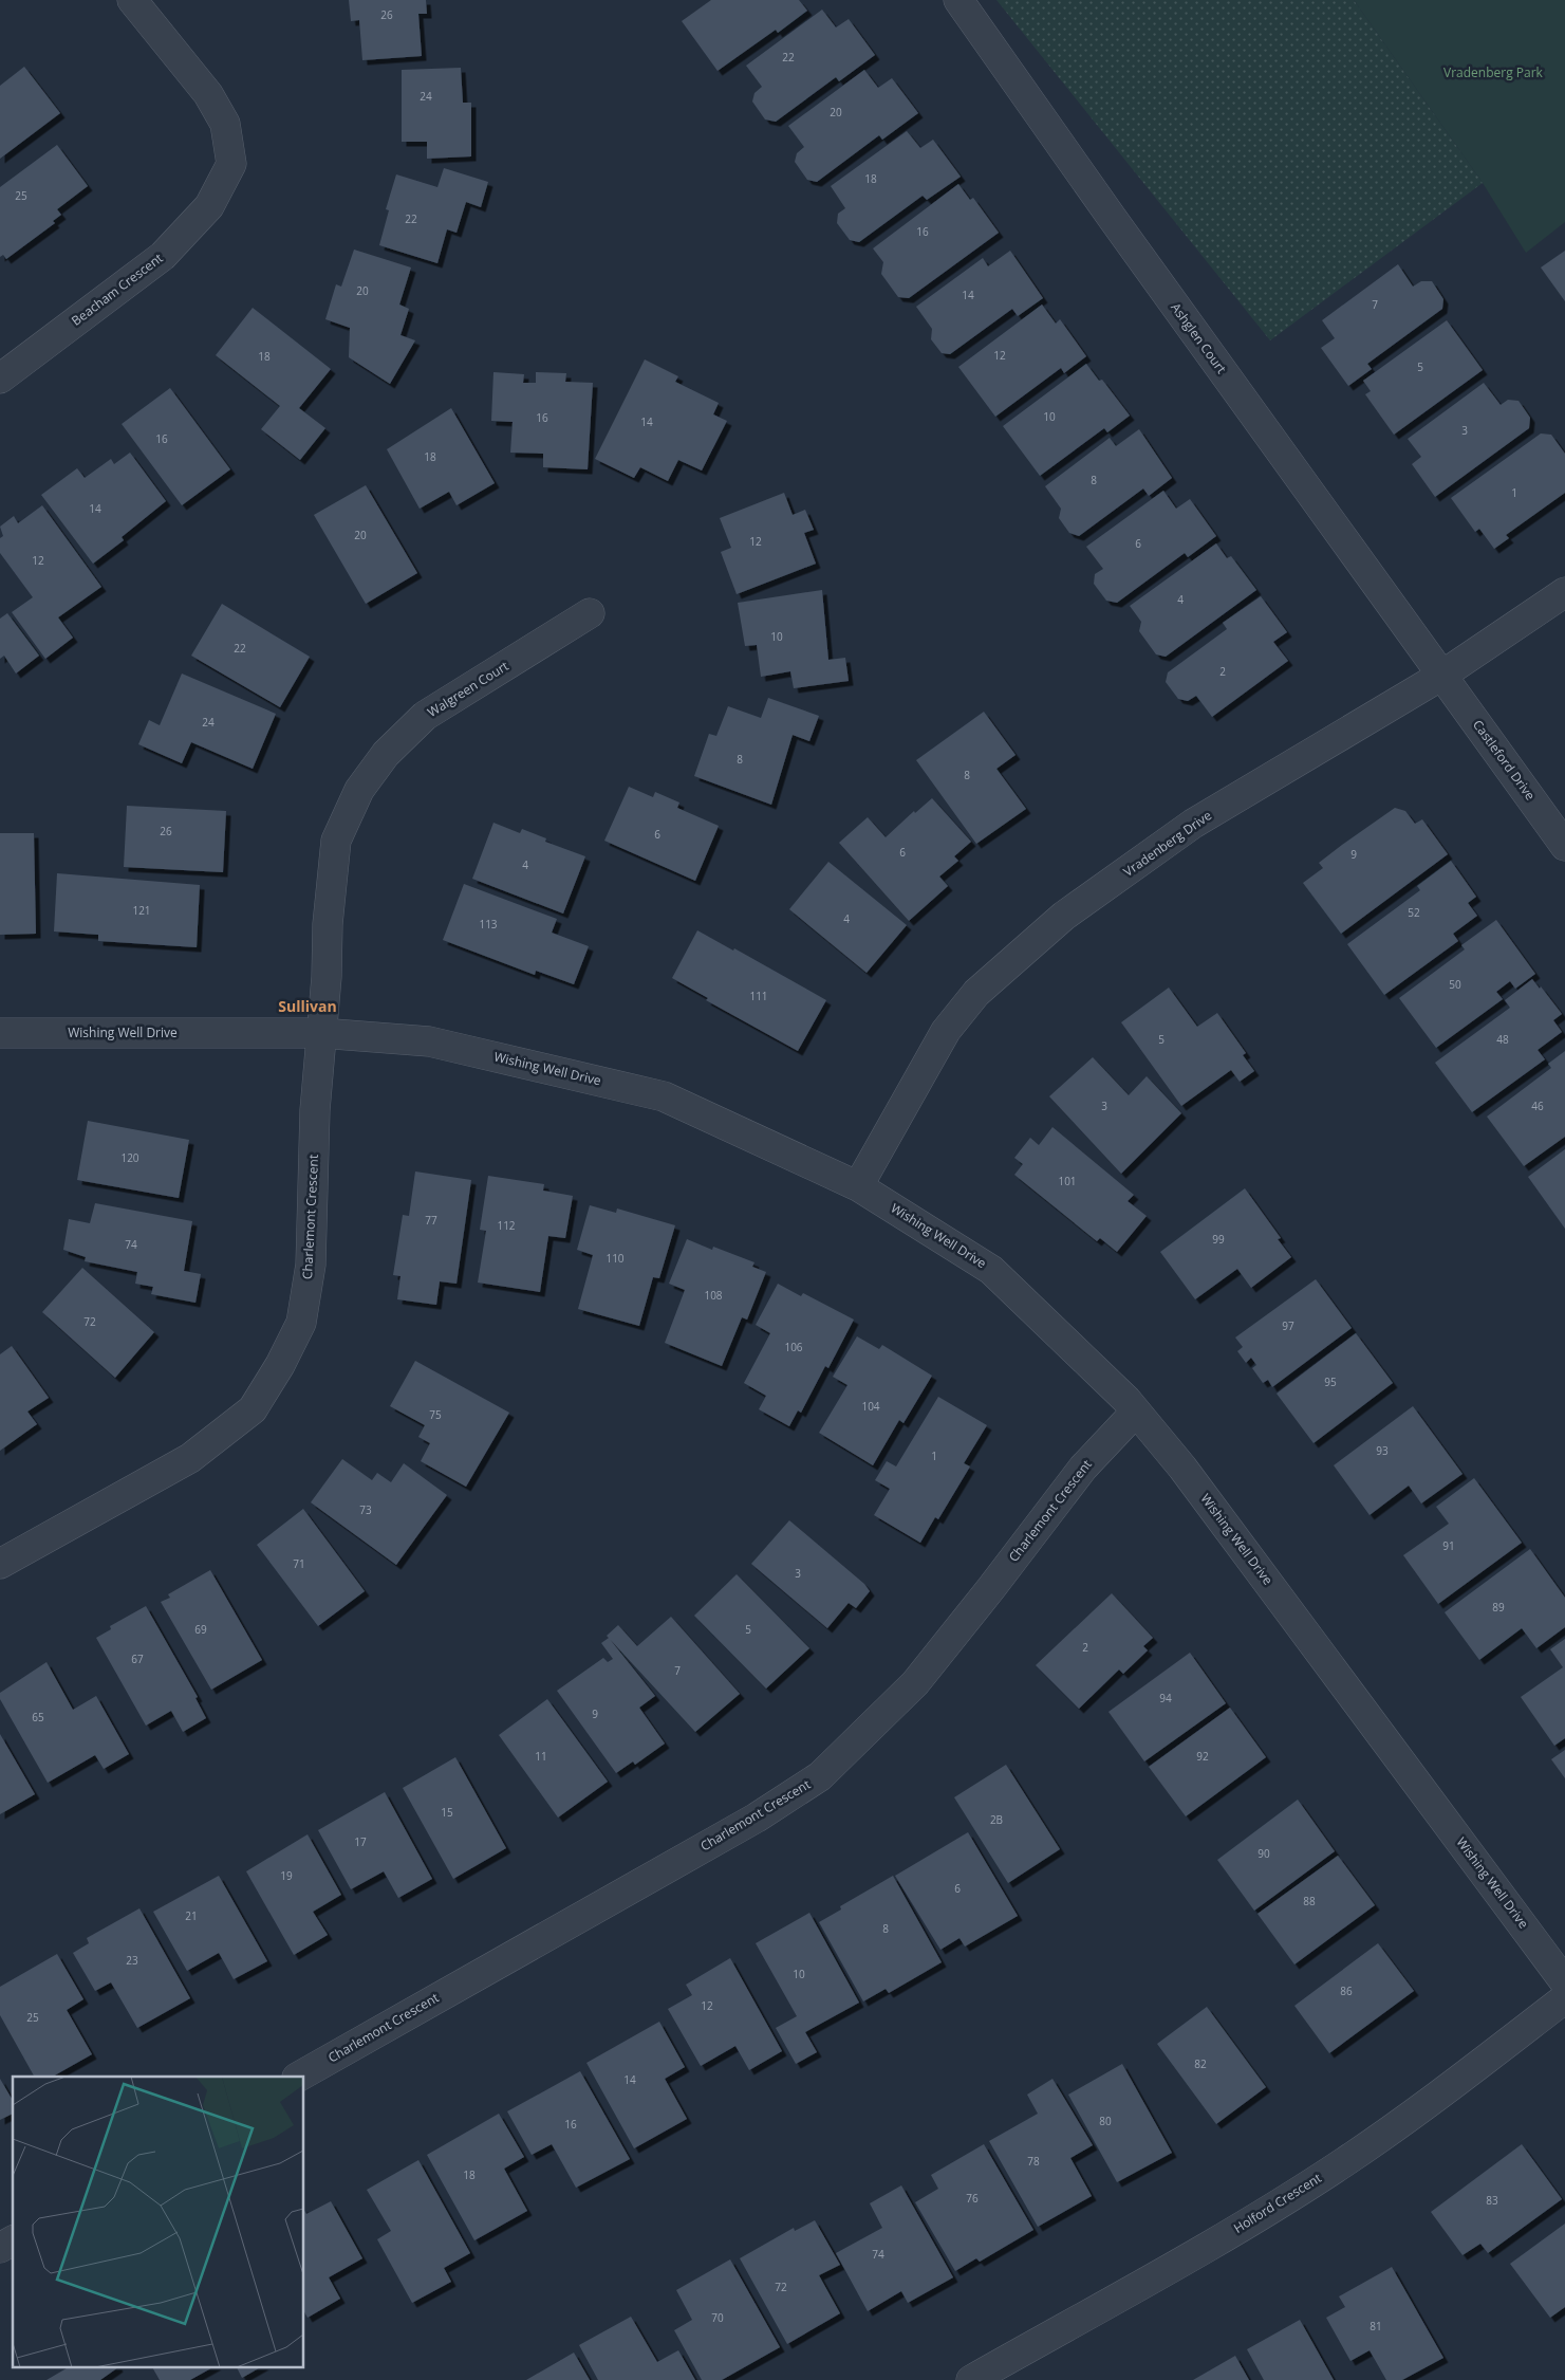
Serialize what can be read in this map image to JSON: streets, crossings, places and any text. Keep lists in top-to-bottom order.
{
  "streets": {
    "street": [
      "Beacham Crescent",
      "Ashglen Court",
      "Walgreen Court",
      "Castleford Drive",
      "Vradenberg Drive",
      "Wishing Well Drive",
      "Charlemont Crescent",
      "Holford Crescent"
    ]
  },
  "crossings": [
    ["Ashglen Court", "Castleford Drive"],
    ["Ashglen Court", "Vradenberg Drive"],
    ["Walgreen Court", "Wishing Well Drive"],
    ["Walgreen Court", "Charlemont Crescent"],
    ["Castleford Drive", "Vradenberg Drive"],
    ["Vradenberg Drive", "Wishing Well Drive"],
    ["Wishing Well Drive", "Charlemont Crescent"]
  ],
  "districts": ["Sullivan"],
  "parks": ["Vradenberg Park"],
  "house_numbers": [
    "26",
    "22",
    "24",
    "20",
    "18",
    "25",
    "22",
    "16",
    "20",
    "14",
    "7",
    "12",
    "18",
    "5",
    "10",
    "16",
    "14",
    "3",
    "16",
    "18",
    "8",
    "1",
    "14",
    "20",
    "12",
    "6",
    "12",
    "4",
    "10",
    "22",
    "2",
    "24",
    "8",
    "8",
    "26",
    "6",
    "6",
    "9",
    "4",
    "121",
    "52",
    "4",
    "113",
    "50",
    "111",
    "5",
    "48",
    "3",
    "46",
    "120",
    "101",
    "77",
    "112",
    "99",
    "74",
    "110",
    "108",
    "72",
    "97",
    "106",
    "95",
    "104",
    "75",
    "93",
    "1",
    "73",
    "91",
    "71",
    "3",
    "89",
    "69",
    "5",
    "2",
    "67",
    "7",
    "94",
    "9",
    "65",
    "11",
    "92",
    "15",
    "2B",
    "17",
    "90",
    "19",
    "6",
    "88",
    "21",
    "8",
    "23",
    "10",
    "86",
    "12",
    "25",
    "82",
    "14",
    "80",
    "16",
    "78",
    "18",
    "76",
    "83",
    "74",
    "72",
    "70",
    "81"
  ]
}
